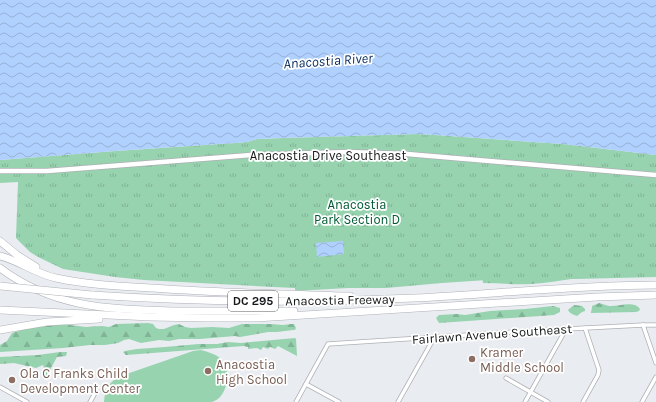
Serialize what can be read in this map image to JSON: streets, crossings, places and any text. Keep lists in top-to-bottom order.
{
  "streets": {
    "highway": ["Anacostia Freeway", "DC 295"],
    "street": ["Anacostia Drive Southeast", "Fairlawn Avenue Southeast"]
  },
  "water": ["Anacostia River"],
  "parks": ["Anacostia Park Section D"],
  "places": ["Kramer Middle School", "Anacostia High School", "Ola C Franks Child Development Center"]
}
